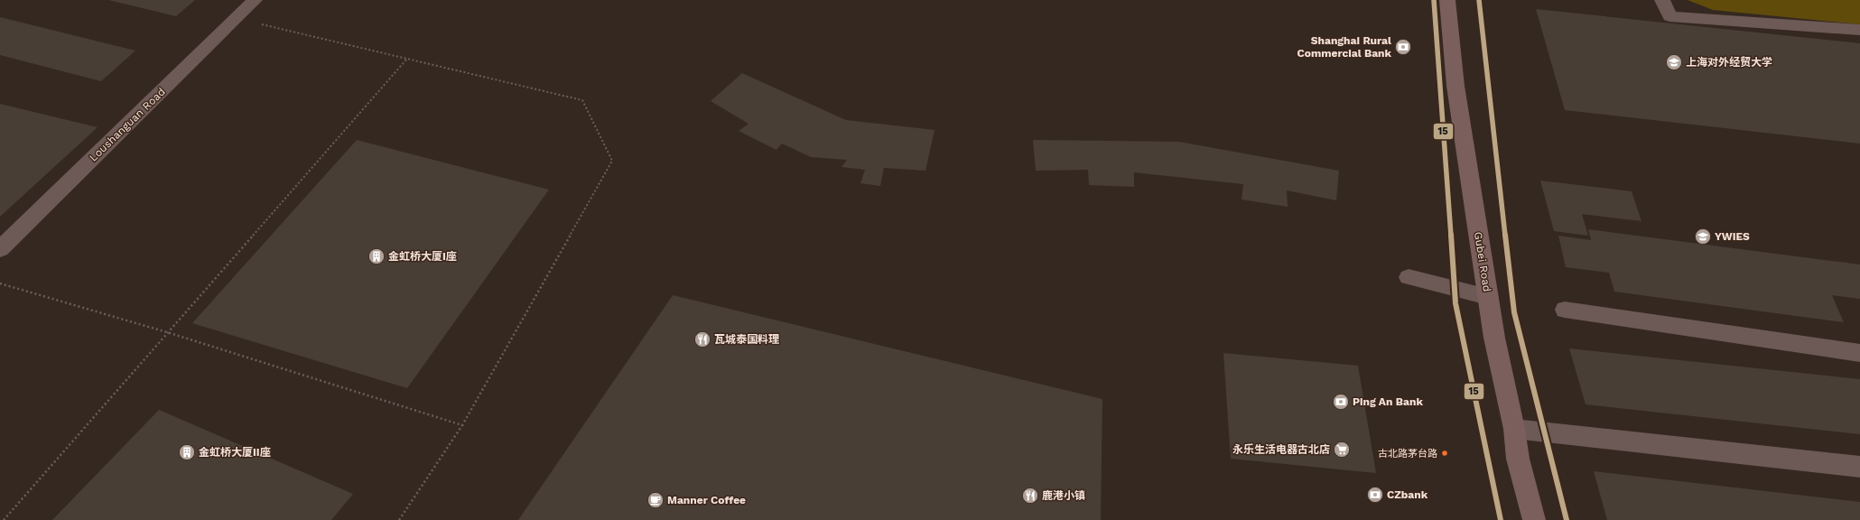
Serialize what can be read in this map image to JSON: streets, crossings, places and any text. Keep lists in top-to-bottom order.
{
  "streets": {
    "main road": ["Gubei Road"],
    "street": ["Loushanguan Road"]
  },
  "places": {
    "bank": ["Shanghai Rural Commercial Bank", "Ping An Bank", "CZbank"],
    "school or university": ["上海对外经贸大学", "YWIES"],
    "building": ["金虹桥大厦I座", "金虹桥大厦II座"],
    "restaurant": ["瓦城泰国料理", "鹿港小镇"],
    "supermarket": ["永乐生活电器古北店"],
    "other": ["古北路茅台路"],
    "cafe": ["Manner Coffee"]
  },
  "lines": ["transit line 15"]
}
